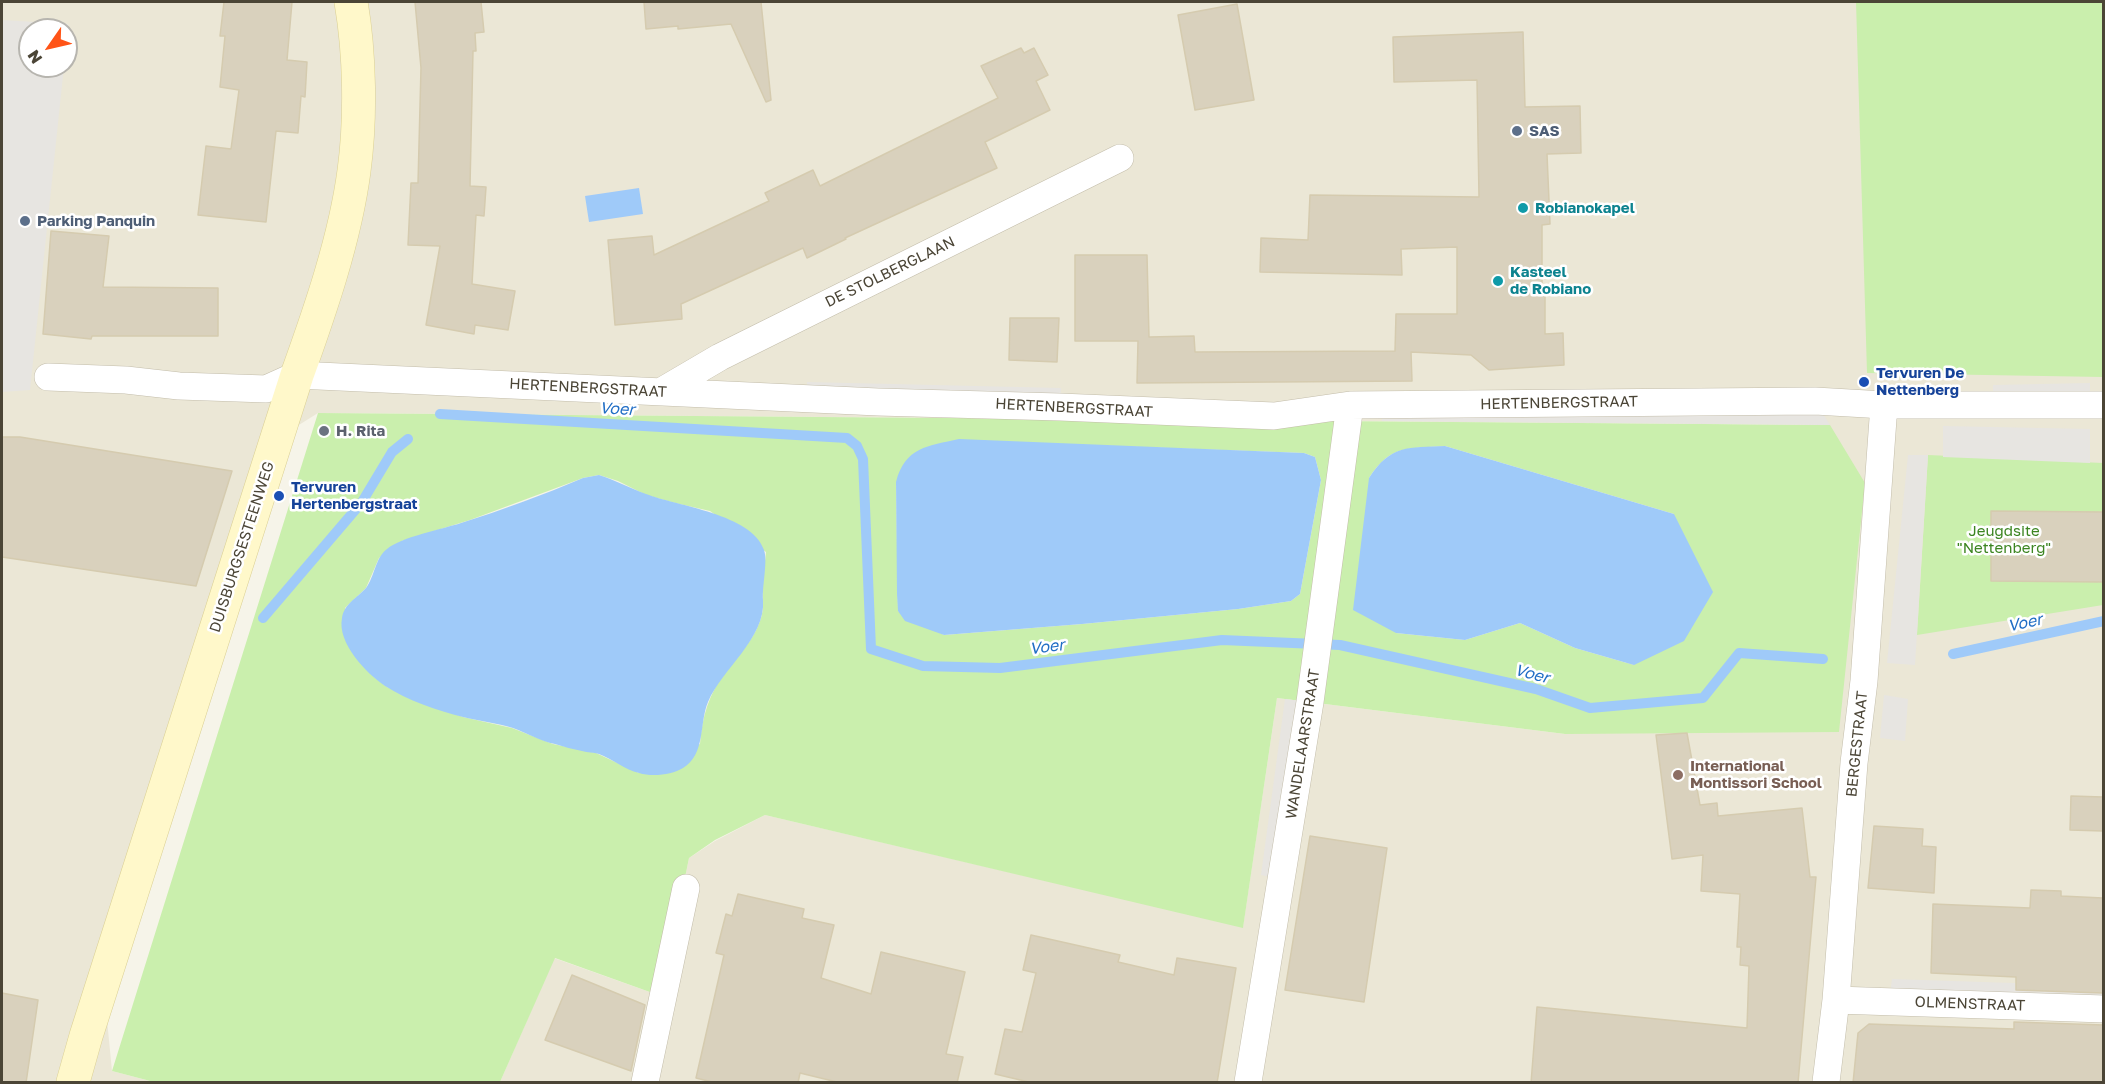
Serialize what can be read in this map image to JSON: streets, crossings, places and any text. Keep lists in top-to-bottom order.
{
  "streets": {
    "street": [
      "DE STOLBERGLAAN",
      "HERTENBERGSTRAAT",
      "DUISBURGSESTEENWEG",
      "WANDELAARSTRAAT",
      "BERGESTRAAT",
      "OLMENSTRAAT"
    ]
  },
  "crossings": [
    ["DE STOLBERGLAAN", "HERTENBERGSTRAAT"],
    ["HERTENBERGSTRAAT", "DUISBURGSESTEENWEG"],
    ["HERTENBERGSTRAAT", "WANDELAARSTRAAT"],
    ["HERTENBERGSTRAAT", "BERGESTRAAT"],
    ["BERGESTRAAT", "OLMENSTRAAT"]
  ],
  "water": ["Voer"],
  "parks": ["Jeugdsite \"Nettenberg\""],
  "places": [
    "SAS",
    "Robianokapel",
    "Parking Panquin",
    "Kasteel de Robiano",
    "Tervuren De Nettenberg",
    "H. Rita",
    "Tervuren Hertenbergstraat",
    "International Montissori School"
  ],
  "north": "bottom left"
}
